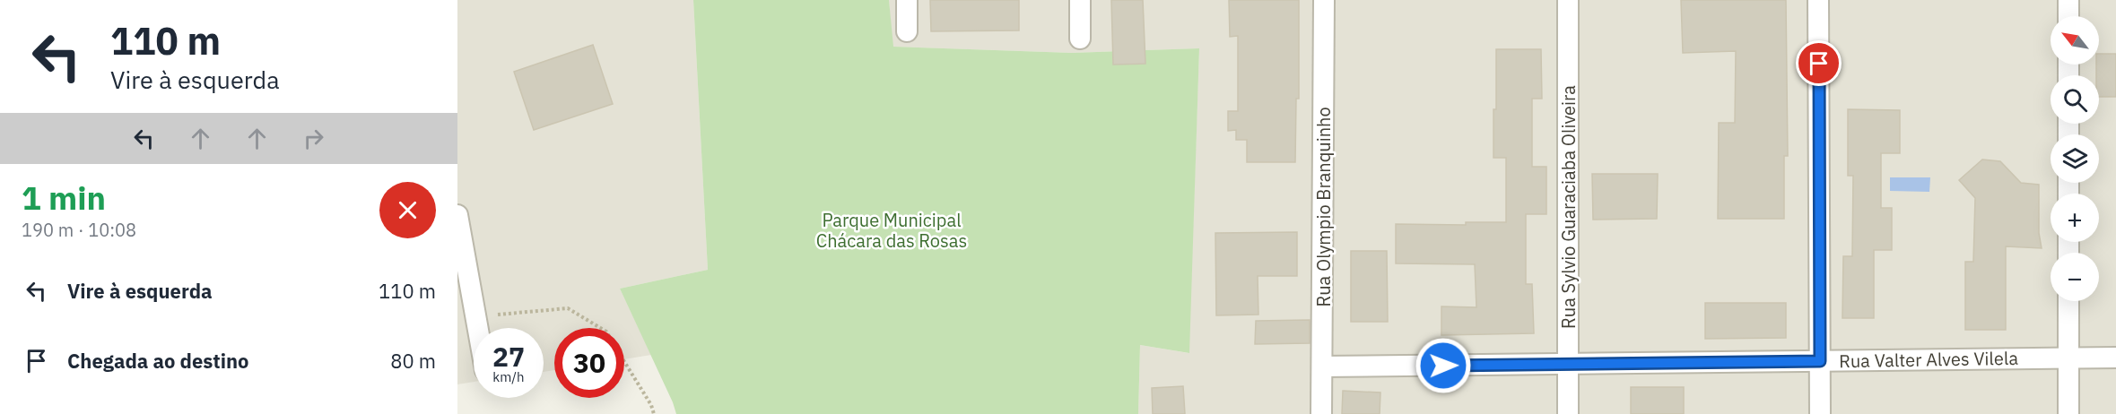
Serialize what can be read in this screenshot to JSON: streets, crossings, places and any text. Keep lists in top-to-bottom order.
{
  "streets": {
    "street": ["Rua Olympio Branquinho", "Rua Sylvio Guaraciaba Oliveira", "Rua Valter Alves Vilela"]
  },
  "crossings": [
    ["Rua Olympio Branquinho", "Rua Valter Alves Vilela"],
    ["Rua Sylvio Guaraciaba Oliveira", "Rua Valter Alves Vilela"]
  ],
  "parks": ["Parque Municipal Chácara das Rosas"],
  "north": "top left",
  "page": {
    "turn": ["110 m", "Vire à esquerda"],
    "map_buttons": ["+", "−"],
    "heading": ["1 min", "190 m · 10:08"],
    "list": [
      {
        "name": "Vire à esquerda",
        "value": "110 m"
      },
      {
        "name": "Chegada ao destino",
        "value": "80 m"
      }
    ],
    "speed": "27 km/h",
    "limit": "30"
  }
}
